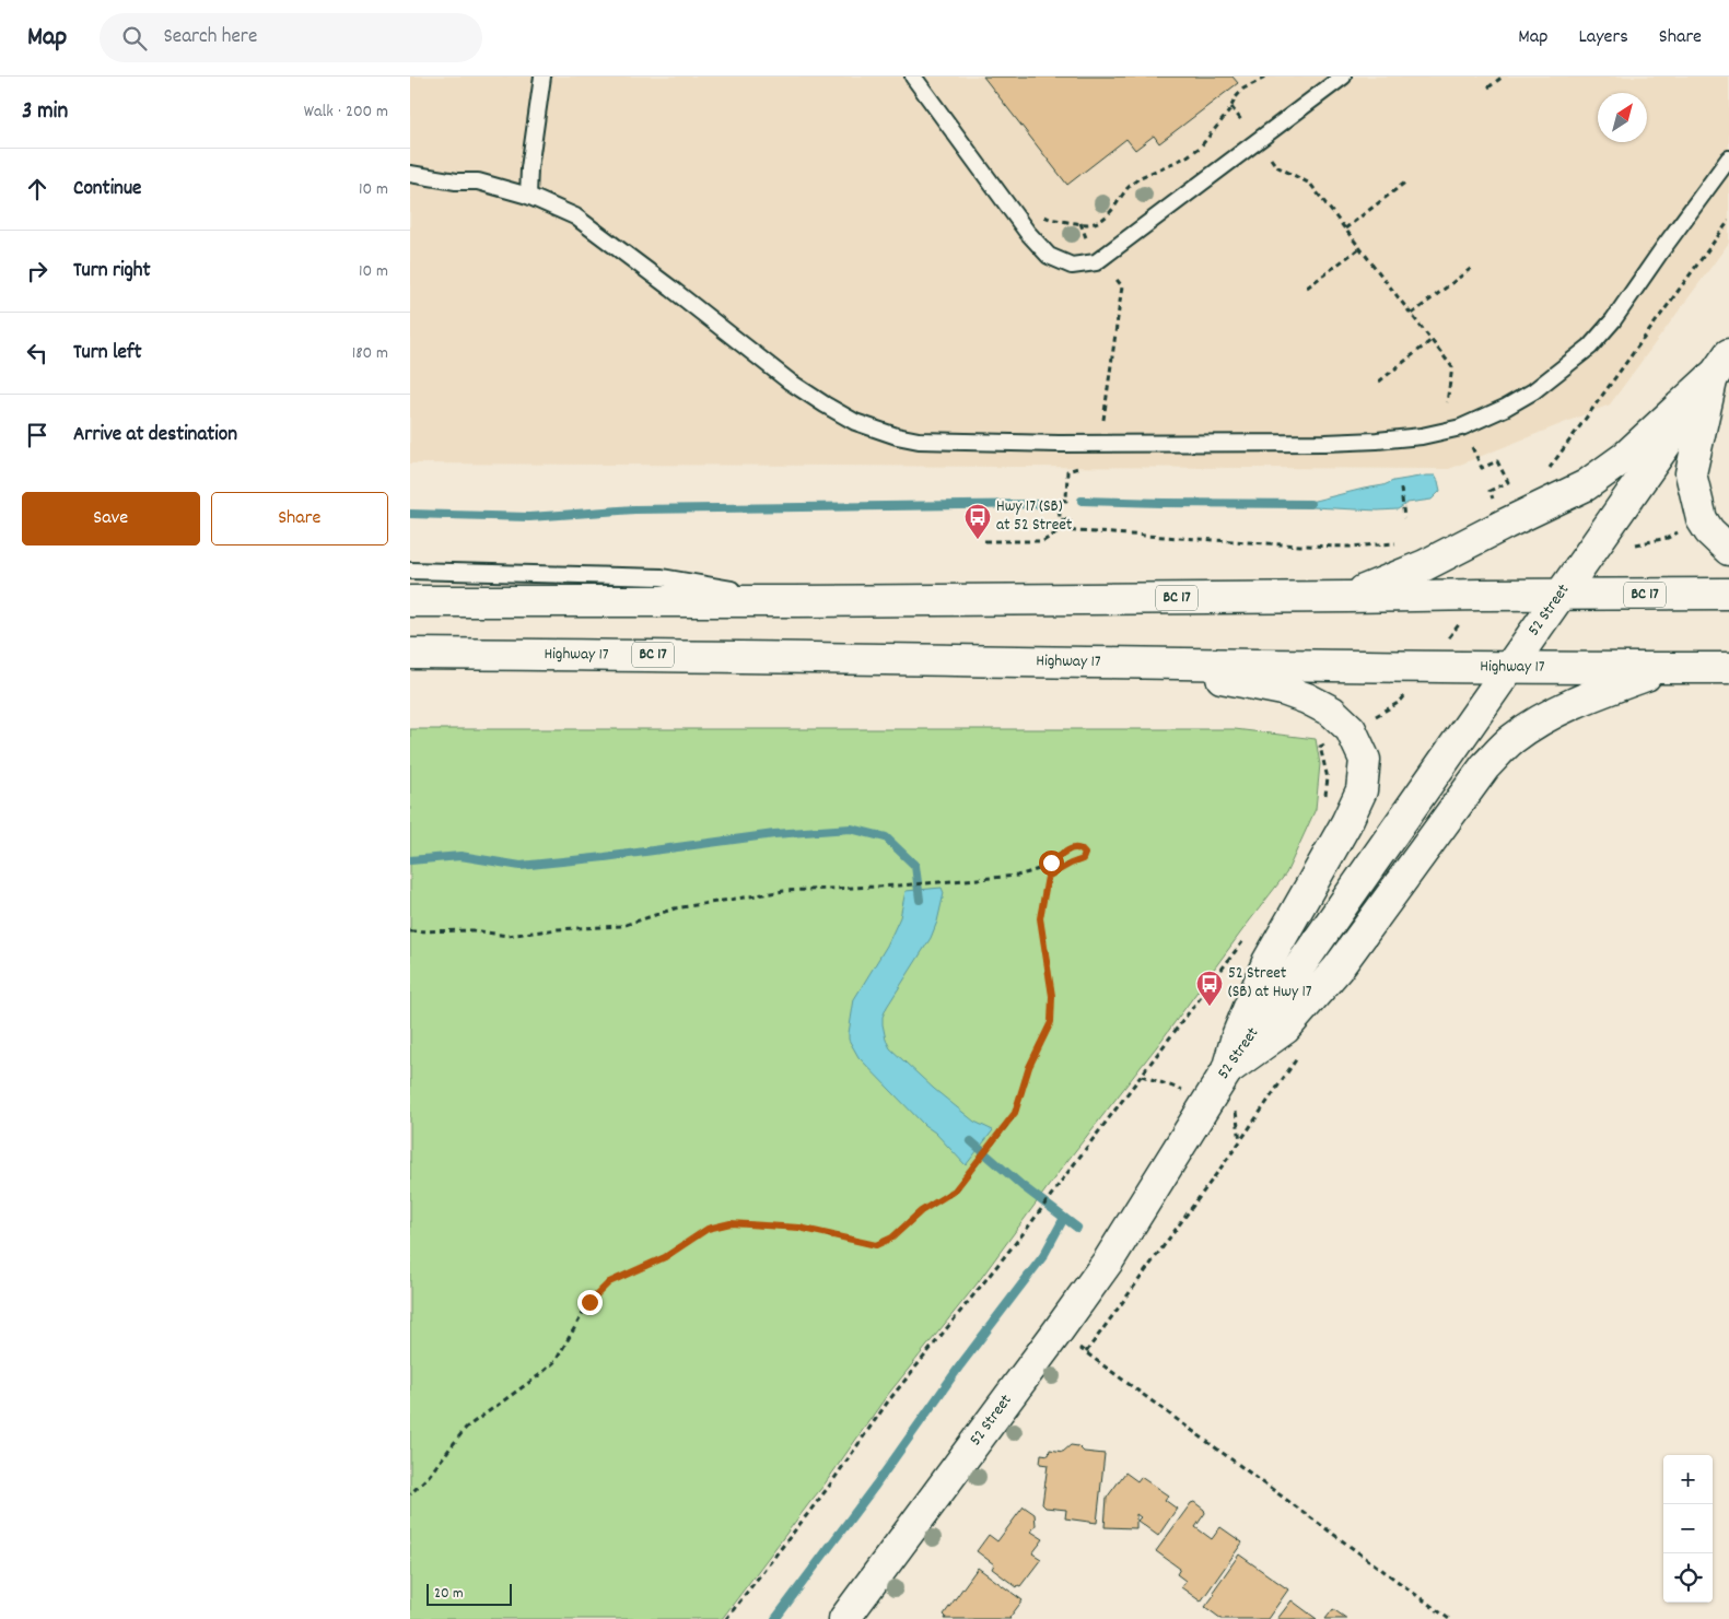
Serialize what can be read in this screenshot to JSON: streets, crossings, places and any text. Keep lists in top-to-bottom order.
{
  "streets": {
    "main road": ["BC 17", "52 Street", "Highway 17"]
  },
  "crossings": [
    ["BC 17", "52 Street"],
    ["52 Street", "Highway 17"]
  ],
  "places": {
    "bus stop": ["Hwy 17 (SB) at 52 Street", "52 Street (SB) at Hwy 17"]
  },
  "scale_bar": "20 m",
  "north": "top right",
  "page": {
    "header": "Map",
    "search": "Search here",
    "nav": ["Map", "Layers", "Share"],
    "heading": ["3 min", "Walk · 200 m"],
    "list": [
      ["Continue", "10 m"],
      ["Turn right", "10 m"],
      ["Turn left", "180 m"],
      "Arrive at destination"
    ],
    "buttons": ["Save", "Share"],
    "map_buttons": ["+", "−"],
    "scale": "20 m"
  }
}
